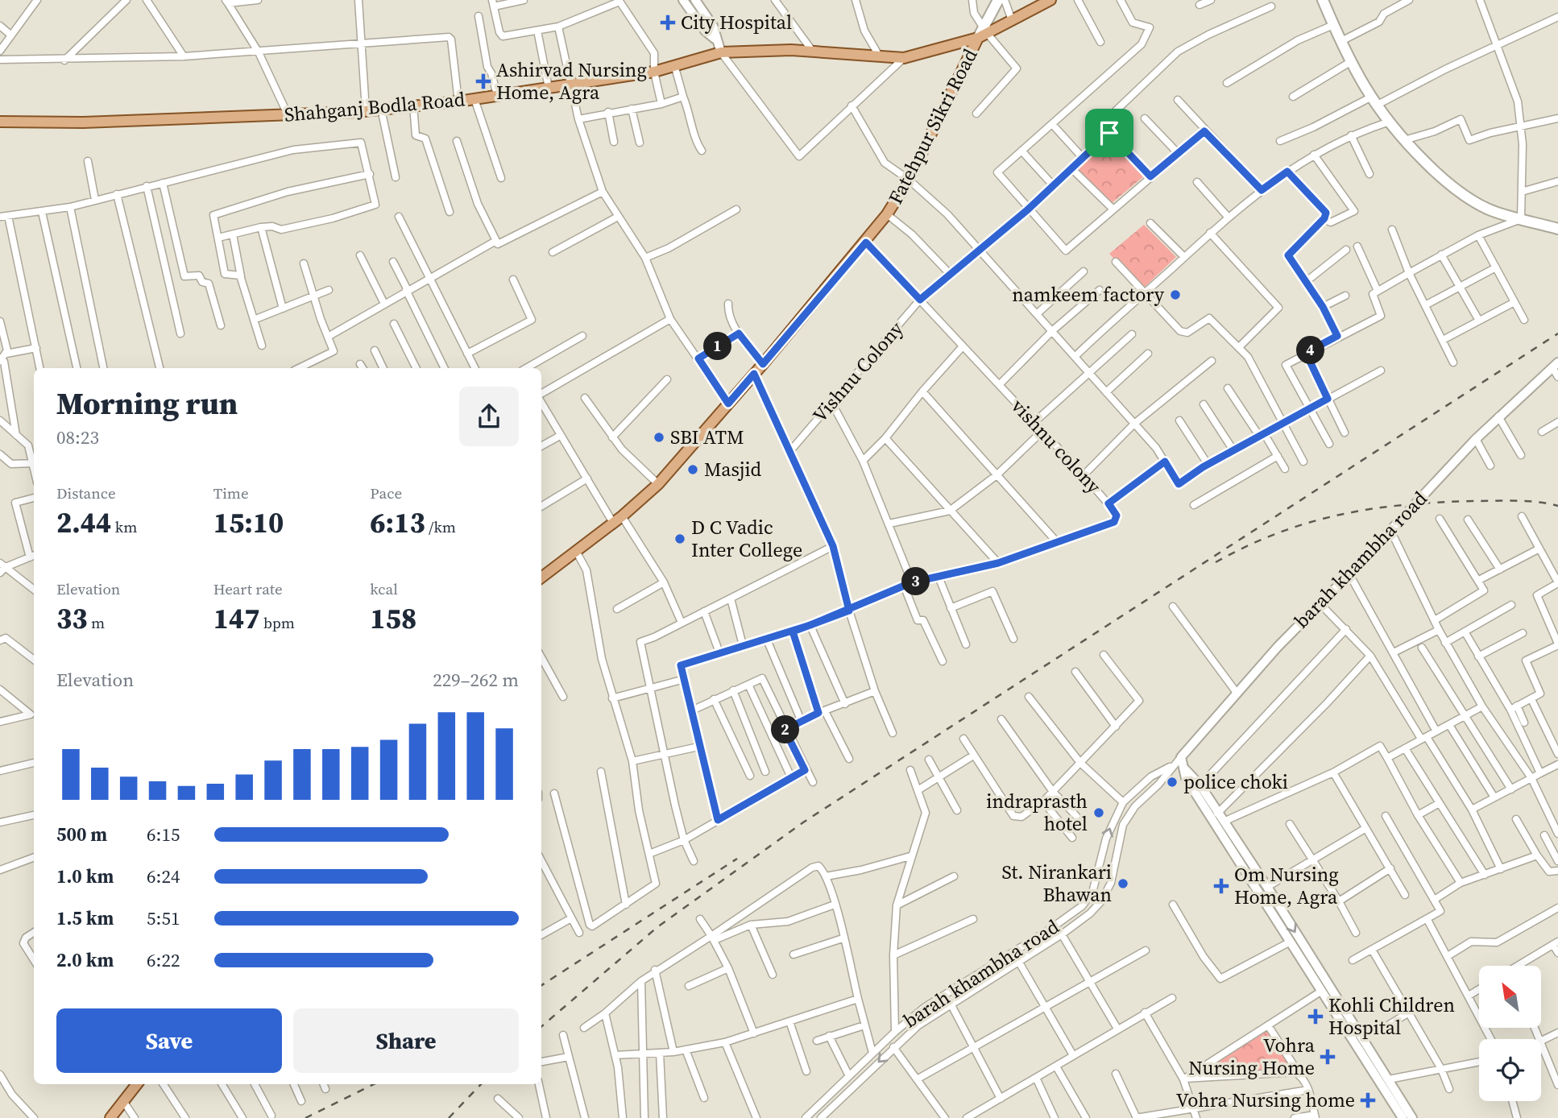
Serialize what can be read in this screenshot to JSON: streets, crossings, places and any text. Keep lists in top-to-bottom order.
{
  "streets": {
    "main road": ["Shahganj Bodla Road", "Fatehpur Sikri Road"],
    "street": ["Vishnu Colony", "vishnu colony", "barah khambha road"]
  },
  "crossings": [
    ["Shahganj Bodla Road", "Fatehpur Sikri Road"],
    ["Fatehpur Sikri Road", "vishnu colony"],
    ["Vishnu Colony", "vishnu colony"]
  ],
  "places": {
    "health": [
      "City Hospital",
      "Ashirvad Nursing Home, Agra",
      "Om Nursing Home, Agra",
      "Kohli Children Hospital",
      "Vohra Nursing Home",
      "Vohra Nursing home"
    ],
    "other": [
      "namkeem factory",
      "SBI ATM",
      "Masjid",
      "D C Vadic Inter College",
      "police choki",
      "indraprasth hotel",
      "St. Nirankari Bhawan"
    ]
  },
  "north": "top left",
  "page": {
    "pins": [
      "1",
      "4",
      "3",
      "2"
    ],
    "heading": ["Morning run", "08:23"],
    "stats": [
      ["Distance", "2.44 km"],
      ["Time", "15:10"],
      ["Pace", "6:13 /km"],
      ["Elevation", "33 m"],
      ["Heart rate", "147 bpm"],
      ["kcal", "158"]
    ],
    "chart": ["Elevation", "229–262 m"],
    "list": [
      {
        "name": "500 m",
        "note": "6:15"
      },
      {
        "name": "1.0 km",
        "note": "6:24"
      },
      {
        "name": "1.5 km",
        "note": "5:51"
      },
      {
        "name": "2.0 km",
        "note": "6:22"
      }
    ],
    "buttons": ["Save", "Share"]
  }
}
